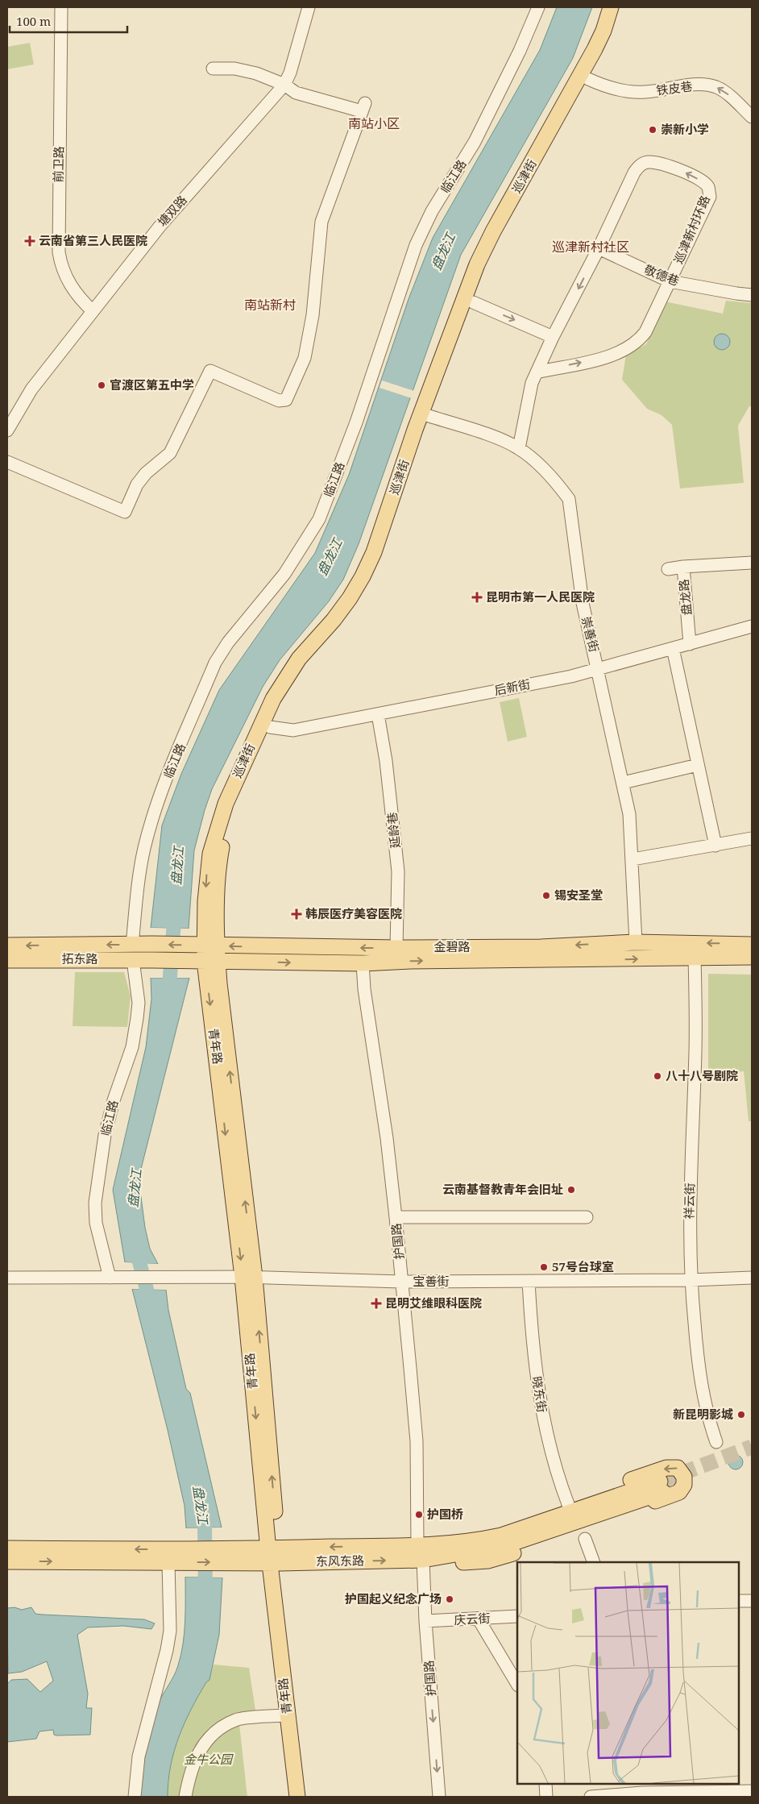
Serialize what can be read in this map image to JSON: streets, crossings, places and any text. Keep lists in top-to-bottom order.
{
  "streets": {
    "main road": [
      "巡津街",
      "金碧路",
      "拓东路",
      "青年路",
      "东风东路"
    ],
    "street": [
      "铁皮巷",
      "前卫路",
      "临江路",
      "塘双路",
      "巡津新村环路",
      "敬德巷",
      "盘龙路",
      "崇善街",
      "后新街",
      "延龄巷",
      "祥云街",
      "护国路",
      "宝善街",
      "晓东街",
      "庆云街"
    ]
  },
  "crossings": [
    ["铁皮巷", "巡津街"],
    ["前卫路", "塘双路"],
    ["临江路", "拓东路"],
    ["临江路", "宝善街"],
    ["巡津街", "崇善街"],
    ["巡津街", "后新街"],
    ["巡津街", "金碧路"],
    ["巡津街", "青年路"],
    ["巡津新村环路", "敬德巷"],
    ["盘龙路", "后新街"],
    ["崇善街", "后新街"],
    ["崇善街", "金碧路"],
    ["后新街", "延龄巷"],
    ["延龄巷", "金碧路"],
    ["金碧路", "拓东路"],
    ["金碧路", "青年路"],
    ["金碧路", "祥云街"],
    ["金碧路", "护国路"],
    ["青年路", "宝善街"],
    ["青年路", "东风东路"],
    ["祥云街", "宝善街"],
    ["护国路", "宝善街"],
    ["护国路", "东风东路"],
    ["护国路", "庆云街"],
    ["宝善街", "晓东街"]
  ],
  "one_way": ["铁皮巷"],
  "districts": ["南站小区", "巡津新村社区", "南站新村"],
  "water": ["盘龙江"],
  "parks": ["金牛公园"],
  "places": {
    "other": [
      "崇新小学",
      "官渡区第五中学",
      "锡安圣堂",
      "八十八号剧院",
      "云南基督教青年会旧址",
      "57号台球室",
      "新昆明影城",
      "护国桥",
      "护国起义纪念广场"
    ],
    "health": [
      "云南省第三人民医院",
      "昆明市第一人民医院",
      "韩辰医疗美容医院",
      "昆明艾维眼科医院"
    ]
  },
  "scale_bar": "100 m"
}
